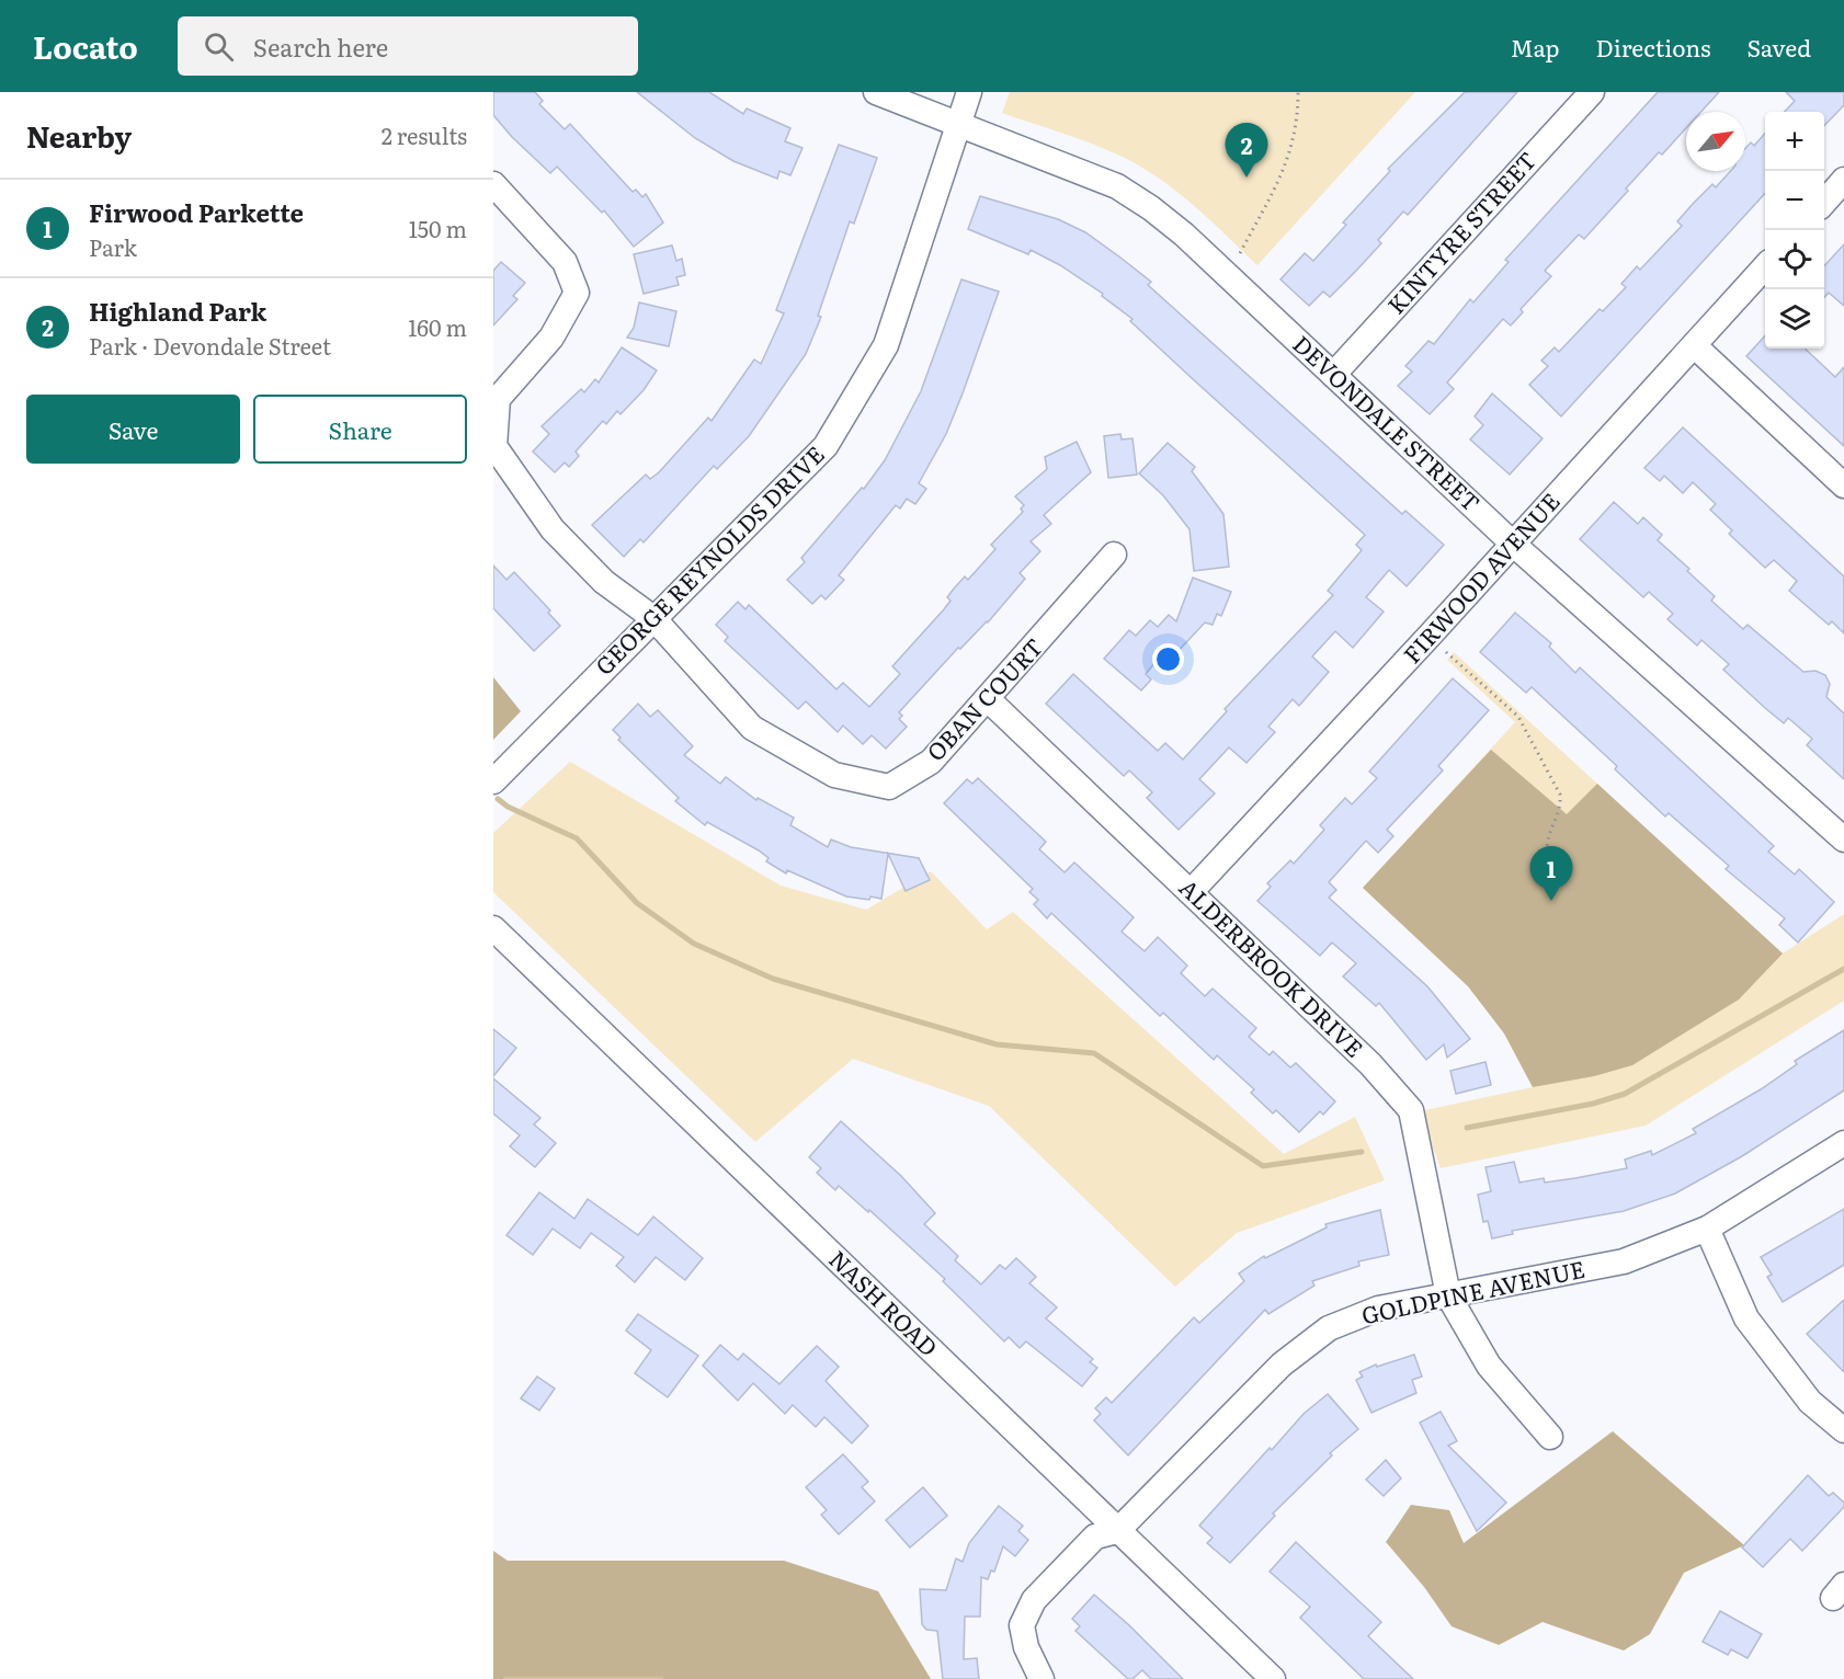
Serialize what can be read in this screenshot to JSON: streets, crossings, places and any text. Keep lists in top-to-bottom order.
{
  "streets": {
    "street": [
      "KINTYRE STREET",
      "DEVONDALE STREET",
      "GEORGE REYNOLDS DRIVE",
      "FIRWOOD AVENUE",
      "OBAN COURT",
      "ALDERBROOK DRIVE",
      "GOLDPINE AVENUE",
      "NASH ROAD"
    ]
  },
  "crossings": [
    ["KINTYRE STREET", "DEVONDALE STREET"],
    ["DEVONDALE STREET", "GEORGE REYNOLDS DRIVE"],
    ["DEVONDALE STREET", "FIRWOOD AVENUE"],
    ["GEORGE REYNOLDS DRIVE", "OBAN COURT"],
    ["FIRWOOD AVENUE", "ALDERBROOK DRIVE"],
    ["OBAN COURT", "ALDERBROOK DRIVE"],
    ["ALDERBROOK DRIVE", "GOLDPINE AVENUE"],
    ["GOLDPINE AVENUE", "NASH ROAD"]
  ],
  "north": "top right",
  "page": {
    "header": "Locato",
    "search": "Search here",
    "nav": ["Map", "Directions", "Saved"],
    "heading": ["Nearby", "2 results"],
    "map_buttons": ["+", "−"],
    "pins": ["2", "1"],
    "list": [
      {
        "mark": "1",
        "name": "Firwood Parkette",
        "note": "Park",
        "value": "150 m"
      },
      {
        "mark": "2",
        "name": "Highland Park",
        "note": "Park · Devondale Street",
        "value": "160 m"
      }
    ],
    "buttons": ["Save", "Share"]
  }
}
